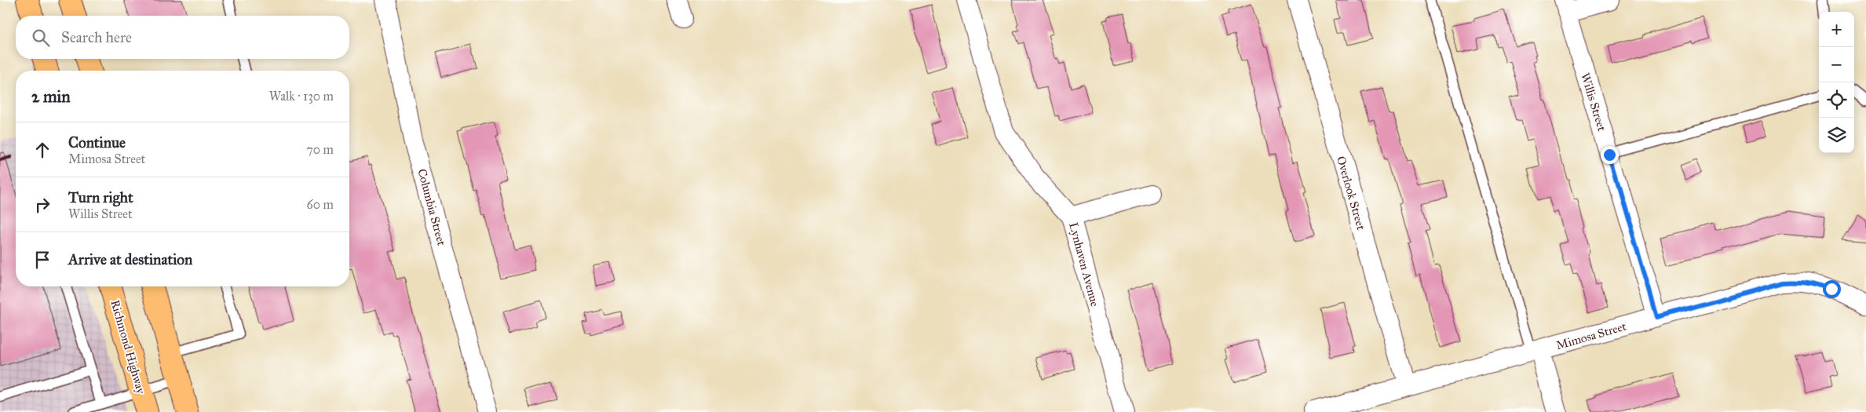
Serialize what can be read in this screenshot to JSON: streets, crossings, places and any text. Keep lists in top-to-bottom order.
{
  "streets": {
    "main road": ["Richmond Highway"],
    "street": [
      "Willis Street",
      "Overlook Street",
      "Columbia Street",
      "Lynhaven Avenue",
      "Mimosa Street"
    ]
  },
  "crossings": [
    ["Willis Street", "Mimosa Street"],
    ["Overlook Street", "Mimosa Street"]
  ],
  "page": {
    "map_buttons": ["+", "−"],
    "search": "Search here",
    "heading": ["2 min", "Walk · 130 m"],
    "list": [
      ["Continue", "Mimosa Street", "70 m"],
      ["Turn right", "Willis Street", "60 m"],
      "Arrive at destination"
    ]
  }
}
